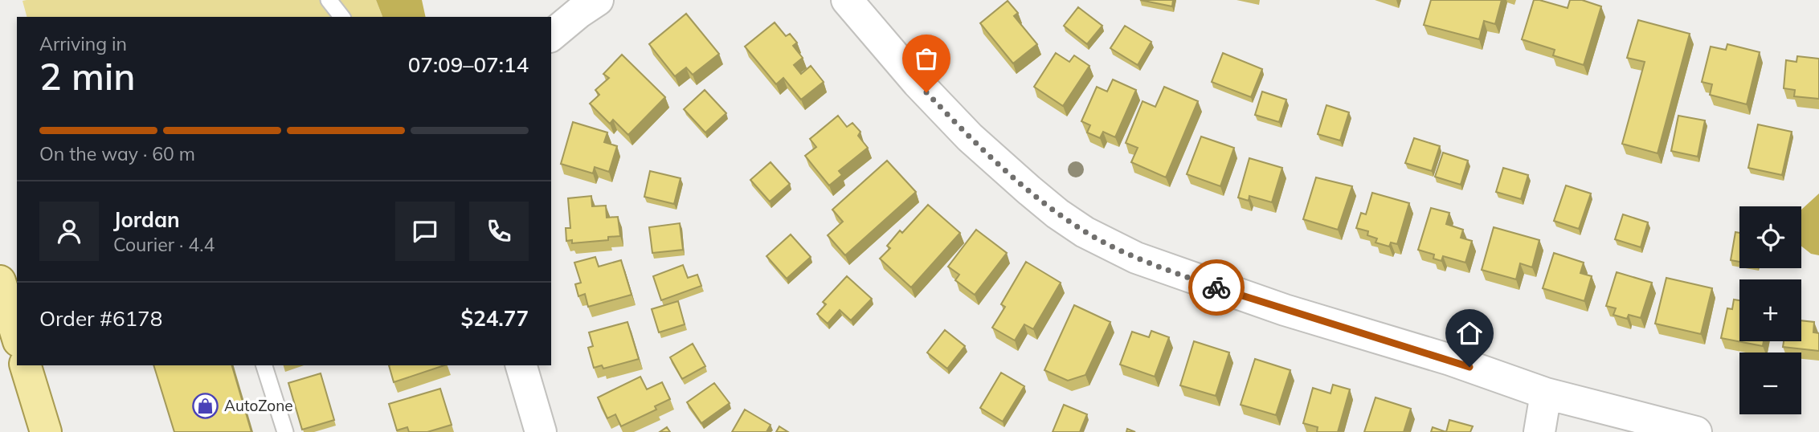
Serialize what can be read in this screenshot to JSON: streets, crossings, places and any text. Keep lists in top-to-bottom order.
{
  "places": {
    "shop": ["AutoZone"]
  },
  "page": {
    "heading": ["2 min", "Arriving in", "07:09–07:14"],
    "panel": [
      "Jordan",
      "Courier · 4.4",
      "Order #6178",
      "$24.77"
    ],
    "bar": "On the way · 60 m",
    "map_buttons": ["+", "−"]
  }
}
